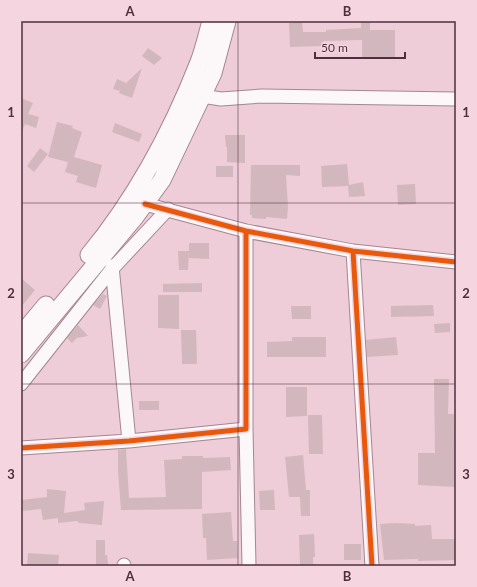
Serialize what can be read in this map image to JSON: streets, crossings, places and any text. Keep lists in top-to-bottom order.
{
  "scale_bar": "50 m",
  "grid": {
    "columns": ["A", "B"],
    "rows": ["1", "2", "3"]
  }
}
